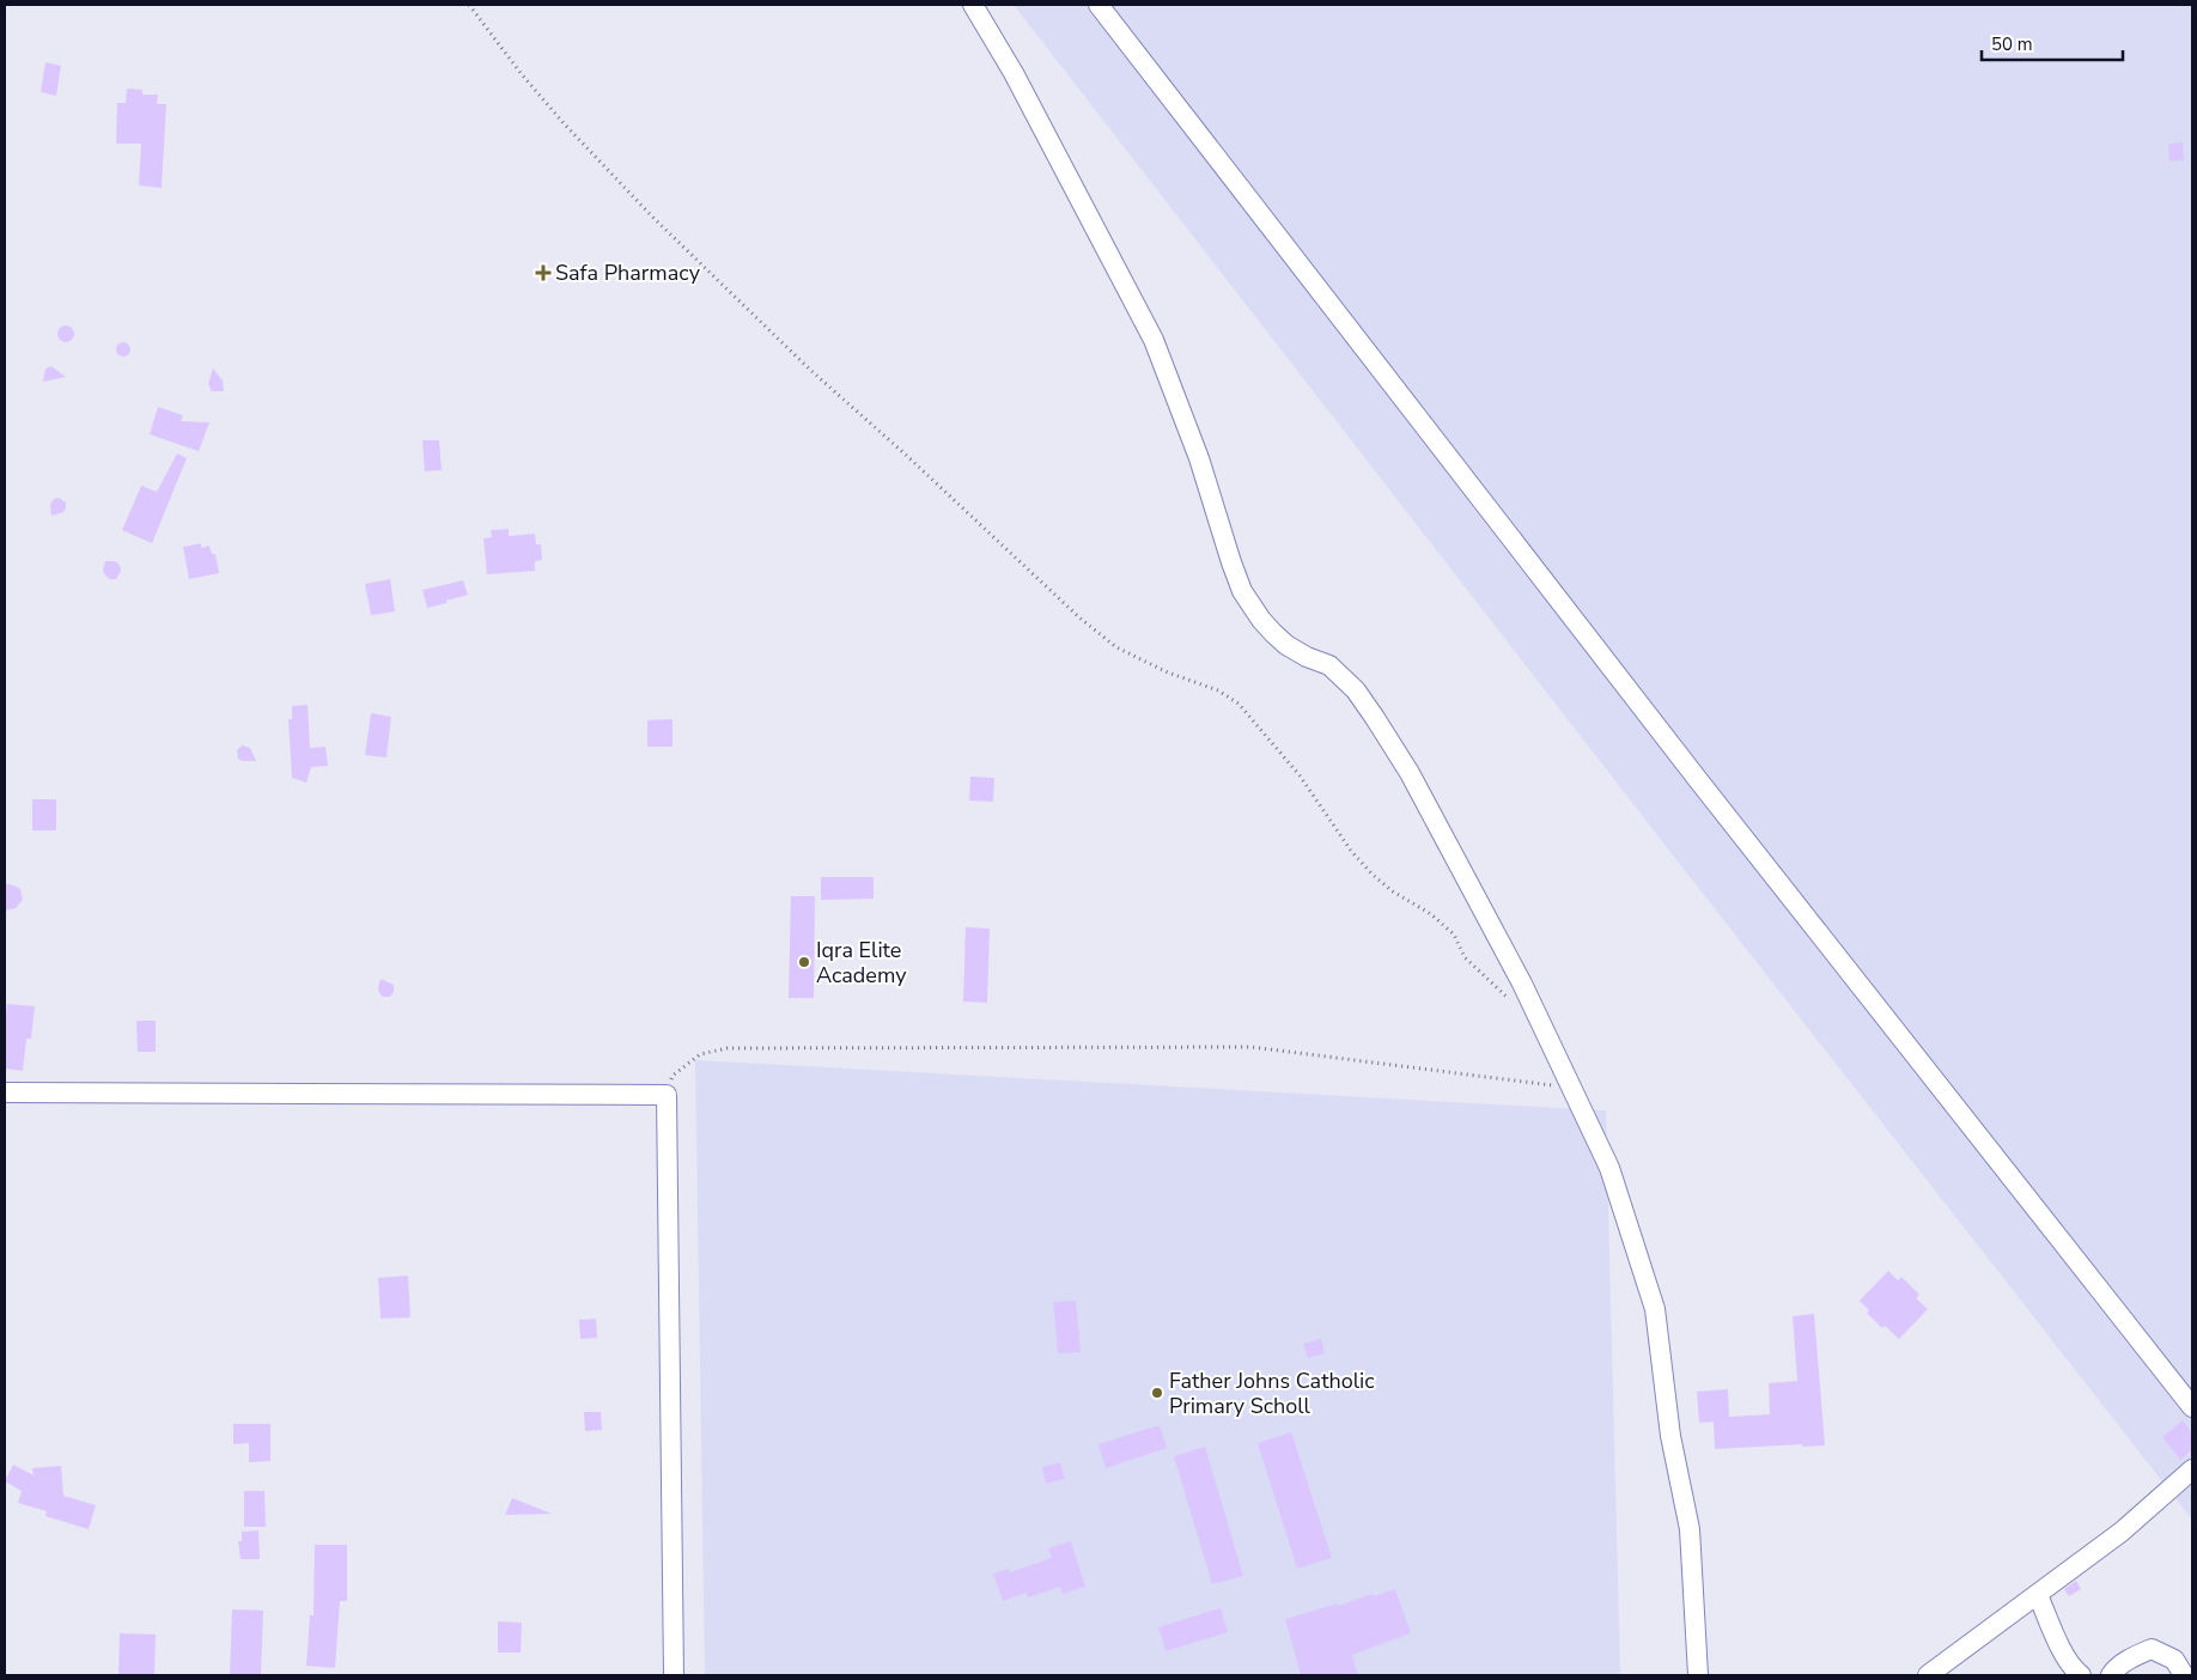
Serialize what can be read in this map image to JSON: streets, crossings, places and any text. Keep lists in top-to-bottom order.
{
  "places": {
    "health": ["Safa Pharmacy"],
    "other": ["Iqra Elite Academy", "Father Johns Catholic Primary Scholl"]
  },
  "scale_bar": "50 m"
}
